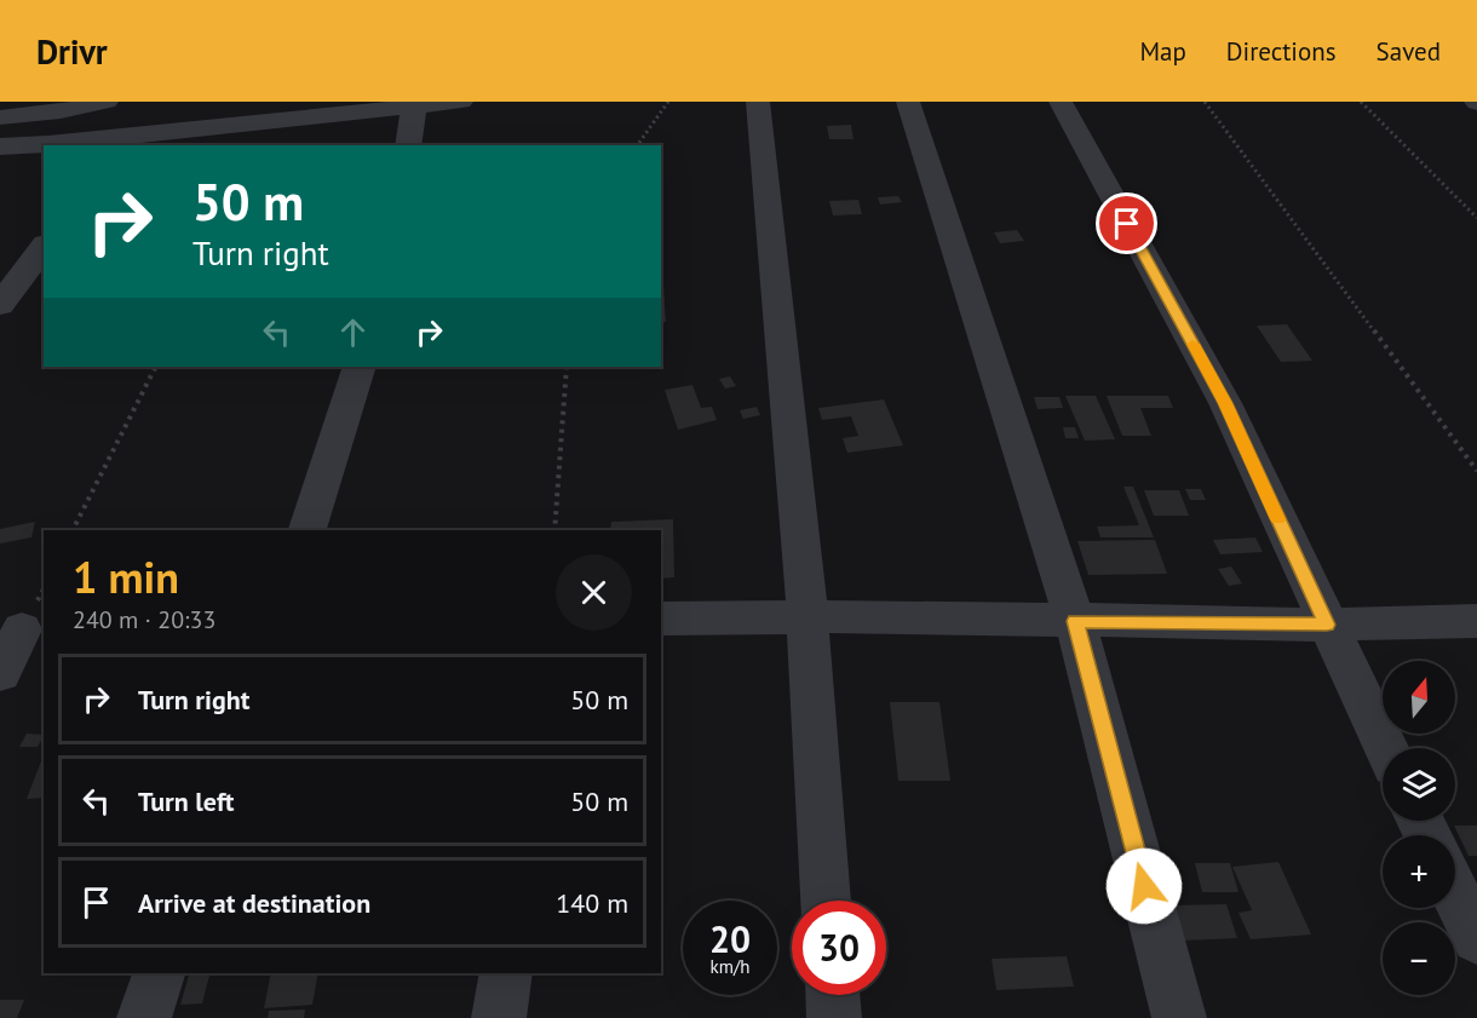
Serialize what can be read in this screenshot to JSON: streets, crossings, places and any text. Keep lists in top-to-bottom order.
{
  "north": "top",
  "page": {
    "header": "Drivr",
    "nav": ["Map", "Directions", "Saved"],
    "turn": ["50 m", "Turn right"],
    "heading": ["1 min", "240 m · 20:33"],
    "list": [
      {
        "name": "Turn right",
        "value": "50 m"
      },
      {
        "name": "Turn left",
        "value": "50 m"
      },
      {
        "name": "Arrive at destination",
        "value": "140 m"
      }
    ],
    "map_buttons": ["+", "−"],
    "speed": "20 km/h",
    "limit": "30"
  }
}
